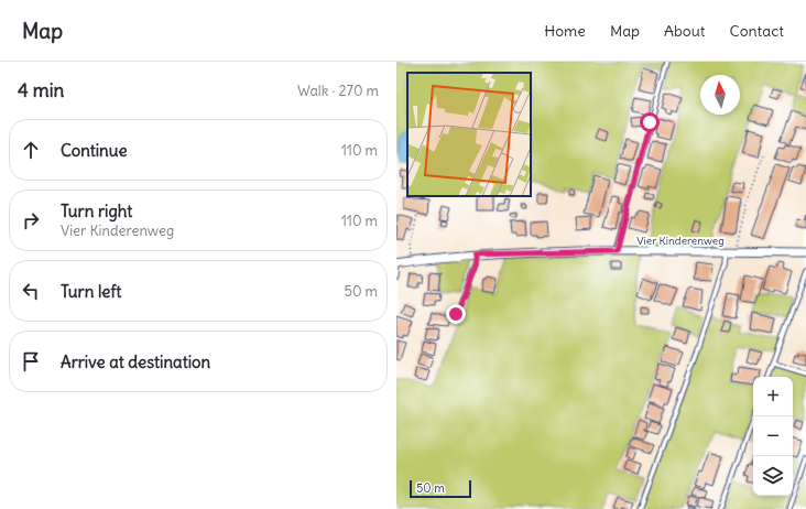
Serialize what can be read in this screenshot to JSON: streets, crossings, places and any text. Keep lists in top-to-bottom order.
{
  "streets": {
    "street": ["Vier Kinderenweg"]
  },
  "scale_bar": "50 m",
  "north": "top",
  "page": {
    "header": "Map",
    "nav": [
      "Home",
      "Map",
      "About",
      "Contact"
    ],
    "heading": ["4 min", "Walk · 270 m"],
    "list": [
      ["Continue", "110 m"],
      ["Turn right", "Vier Kinderenweg", "110 m"],
      ["Turn left", "50 m"],
      "Arrive at destination"
    ],
    "map_buttons": ["+", "−"],
    "scale": "50 m"
  }
}
